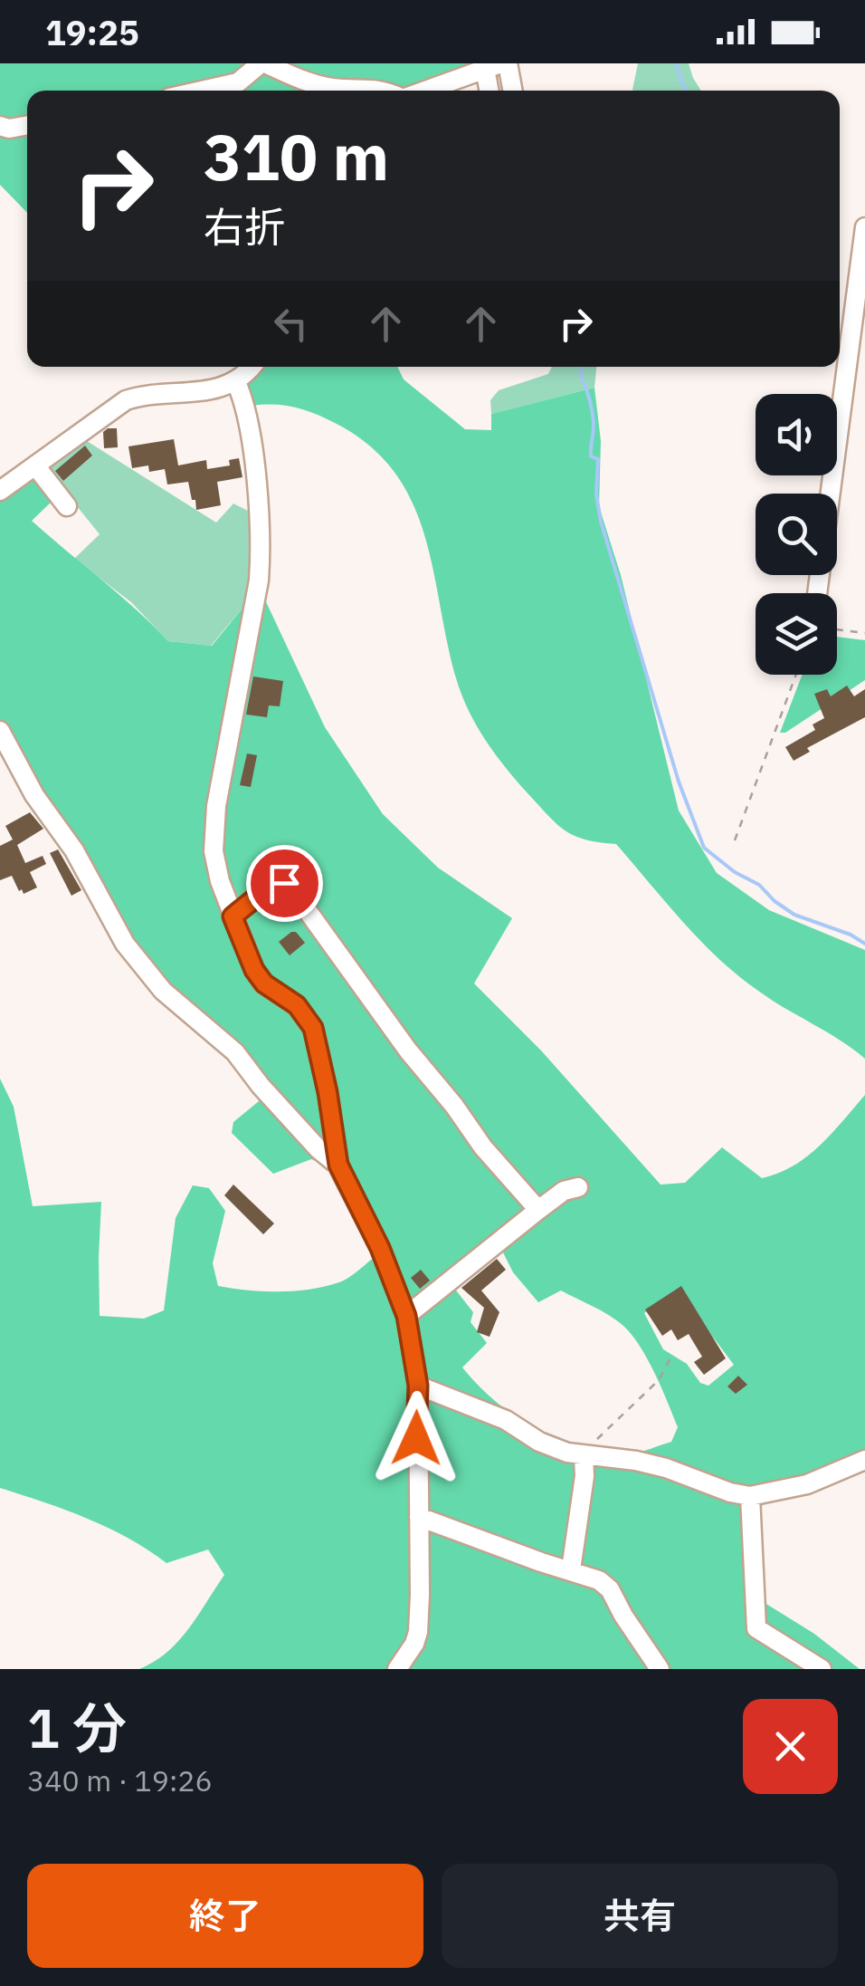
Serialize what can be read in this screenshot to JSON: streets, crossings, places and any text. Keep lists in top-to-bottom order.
{
  "page": {
    "status": "19:25",
    "turn": ["310 m", "右折"],
    "heading": ["1 分", "340 m · 19:26"],
    "buttons": ["終了", "共有"]
  }
}
